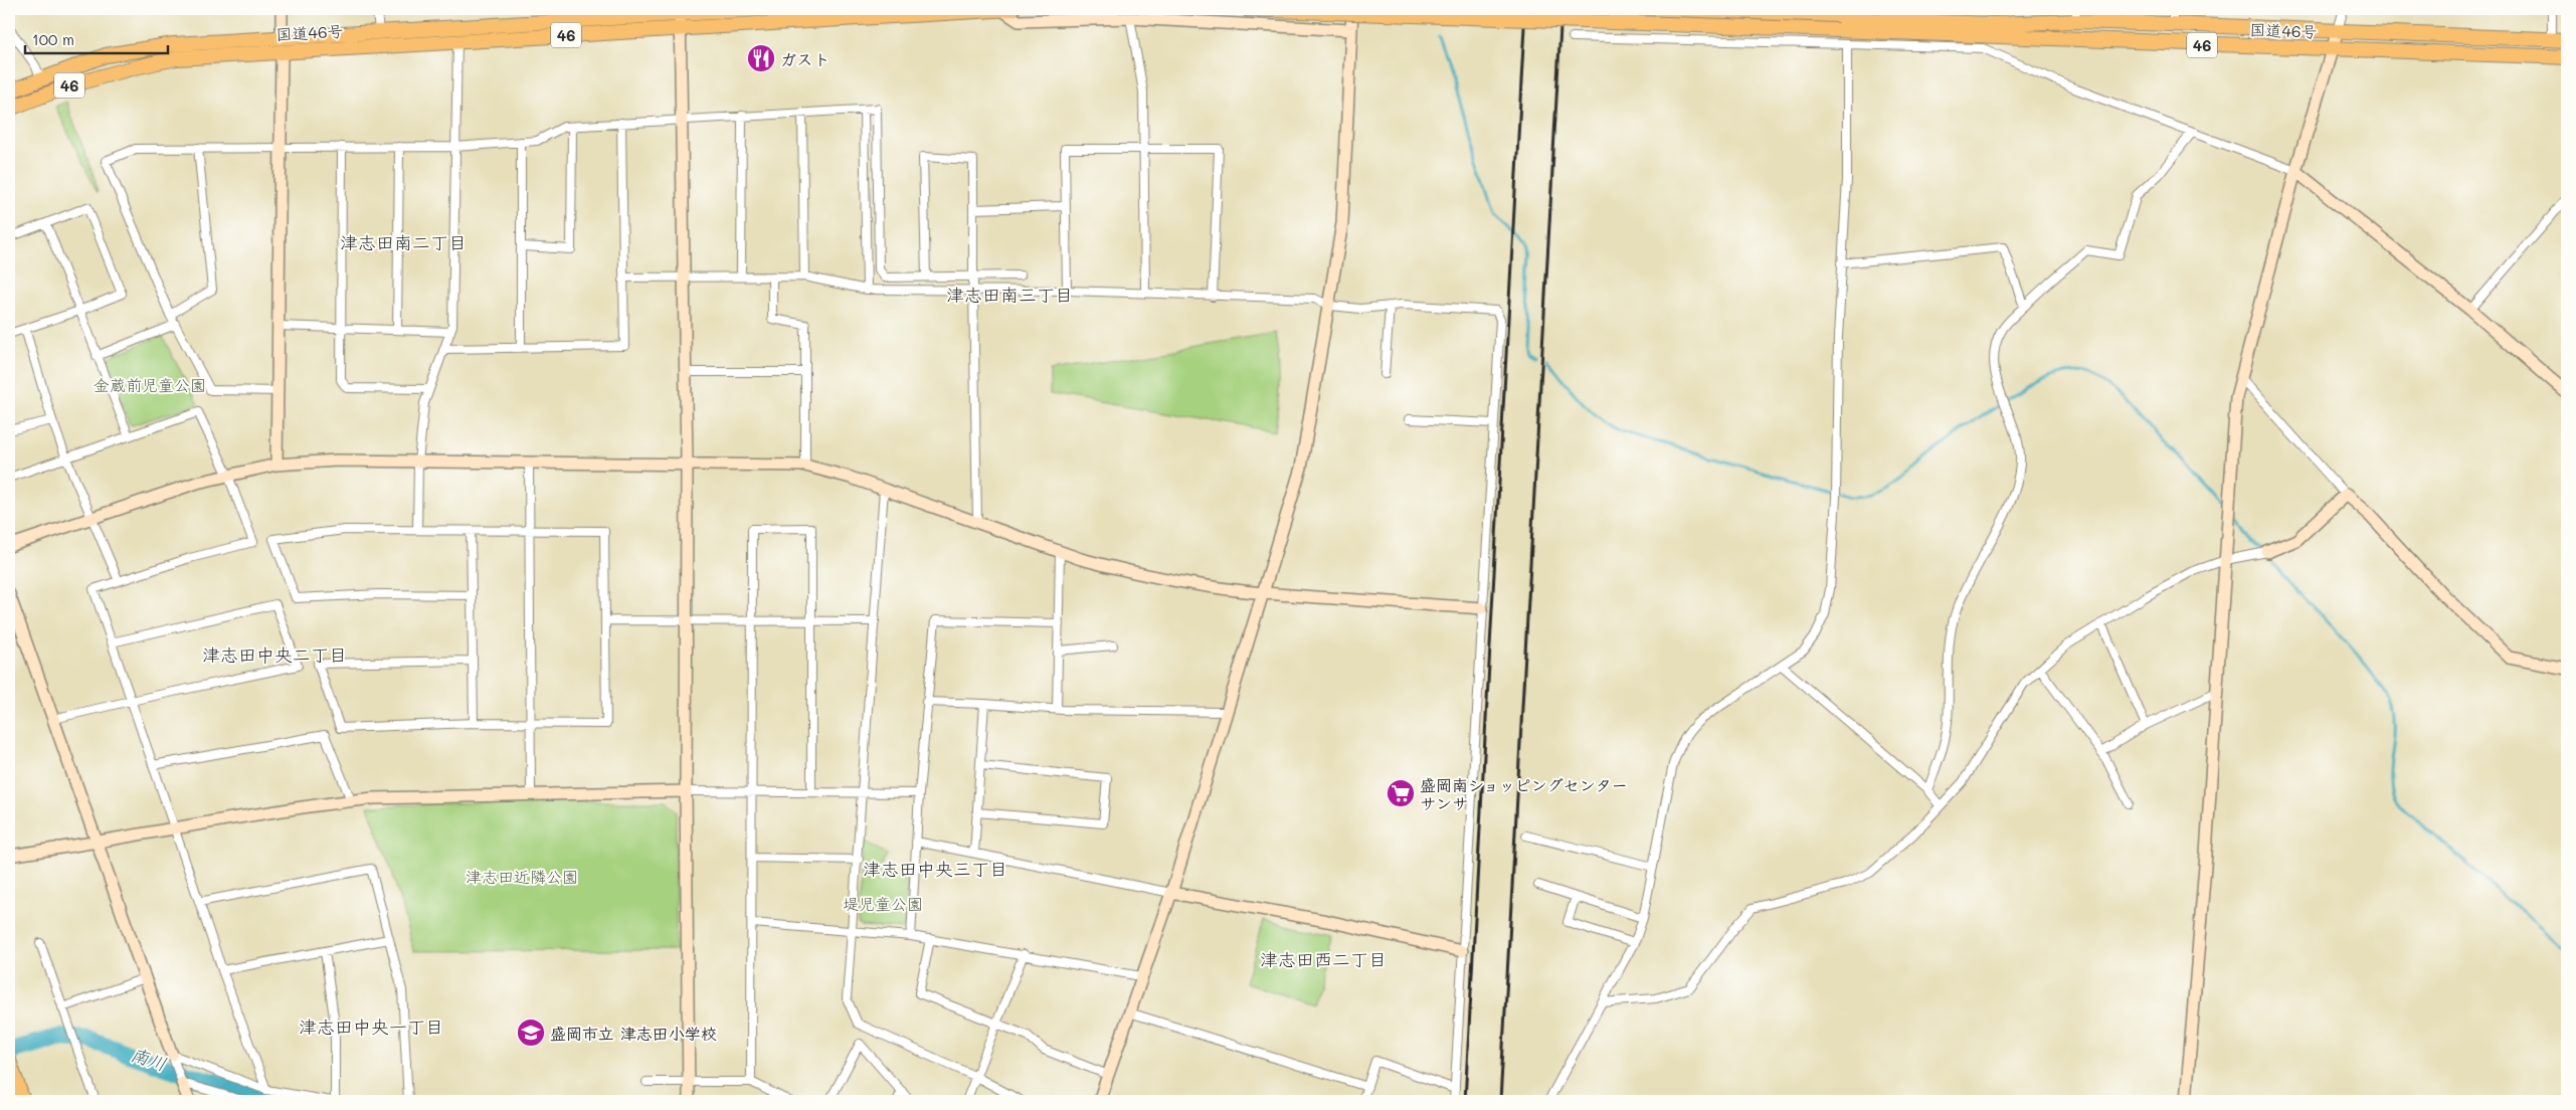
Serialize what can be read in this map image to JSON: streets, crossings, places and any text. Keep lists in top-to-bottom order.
{
  "streets": {
    "highway": ["国道46号", "46"]
  },
  "districts": [
    "津志田南二丁目",
    "津志田南三丁目",
    "津志田中央二丁目",
    "津志田中央三丁目",
    "津志田西二丁目",
    "津志田中央一丁目"
  ],
  "water": ["南川"],
  "parks": ["金蔵前児童公園", "津志田近隣公園", "堤児童公園"],
  "places": {
    "restaurant": ["ガスト"],
    "supermarket": ["盛岡南ショッピングセンター サンサ"],
    "school or university": ["盛岡市立 津志田小学校"]
  },
  "scale_bar": "100 m"
}
